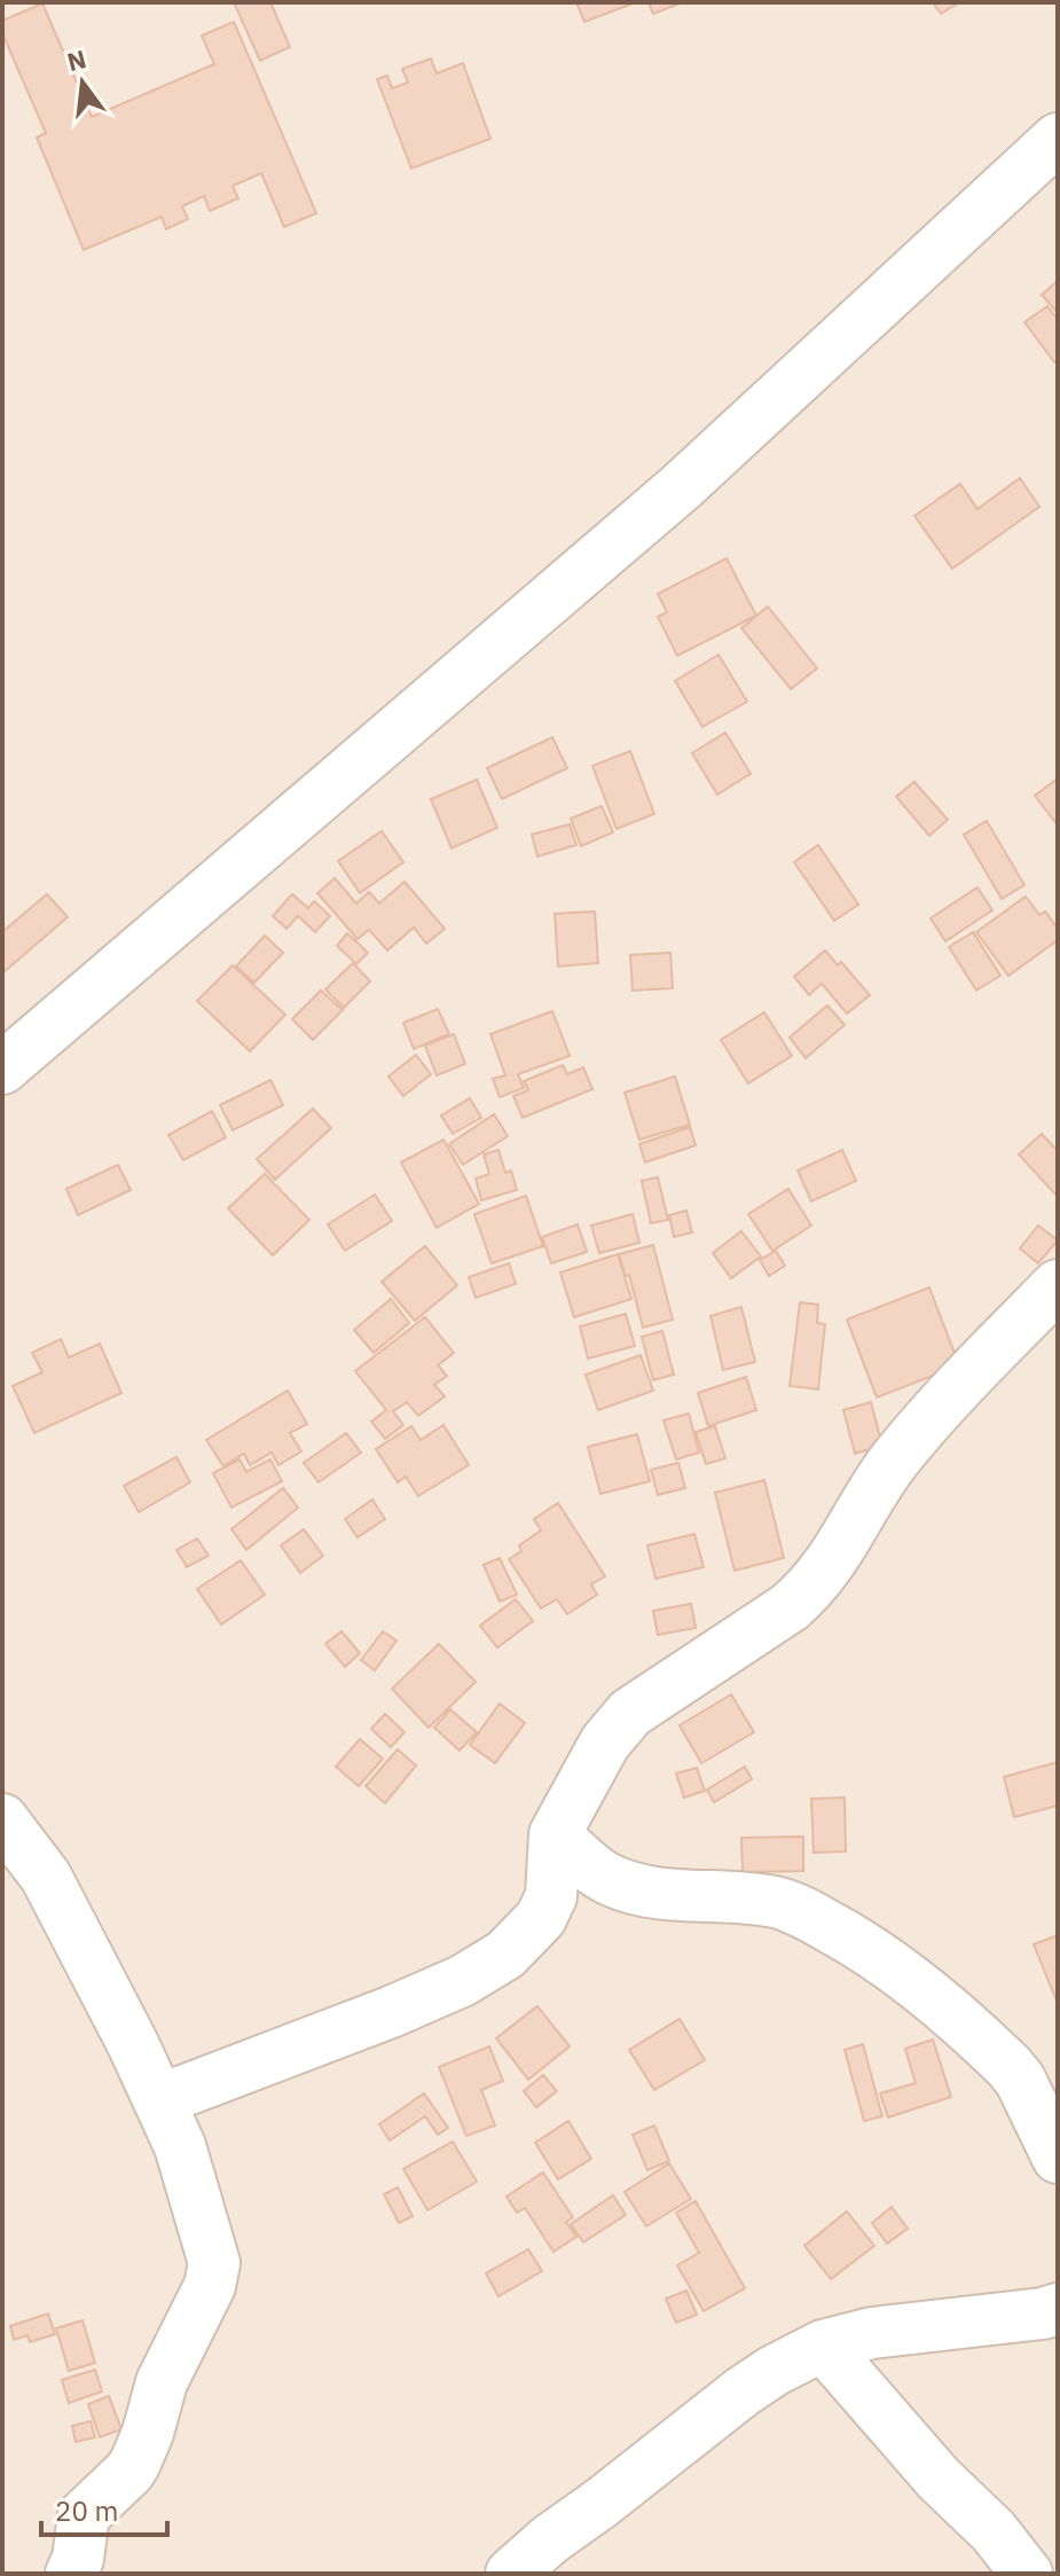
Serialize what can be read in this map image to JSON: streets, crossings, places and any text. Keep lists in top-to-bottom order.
{
  "scale_bar": "20 m",
  "north": "top"
}
